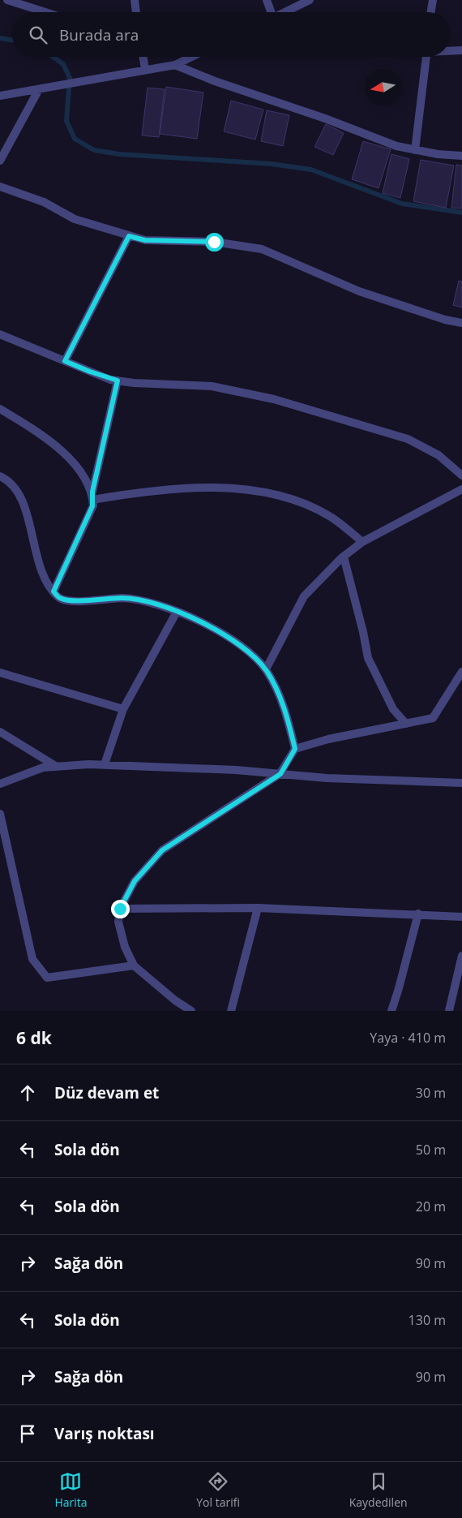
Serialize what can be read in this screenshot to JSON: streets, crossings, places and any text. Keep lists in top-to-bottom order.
{
  "north": "left",
  "page": {
    "search": "Burada ara",
    "heading": ["6 dk", "Yaya · 410 m"],
    "list": [
      ["Düz devam et", "30 m"],
      ["Sola dön", "50 m"],
      ["Sola dön", "20 m"],
      ["Sağa dön", "90 m"],
      ["Sola dön", "130 m"],
      ["Sağa dön", "90 m"],
      "Varış noktası"
    ],
    "nav": ["Harita", "Yol tarifi", "Kaydedilen"]
  }
}
